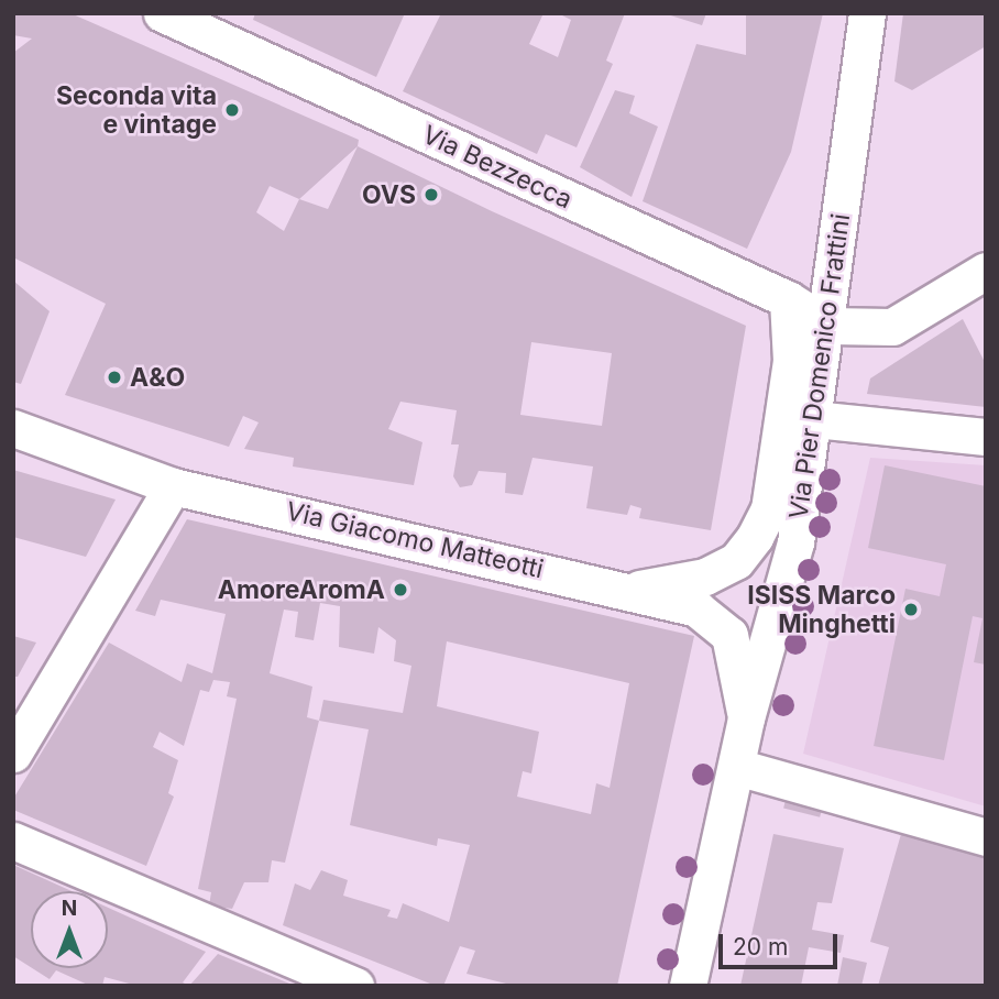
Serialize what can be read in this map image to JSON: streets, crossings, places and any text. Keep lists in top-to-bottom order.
{
  "streets": {
    "street": ["Via Bezzecca", "Via Pier Domenico Frattini", "Via Giacomo Matteotti"]
  },
  "crossings": [
    ["Via Bezzecca", "Via Pier Domenico Frattini"],
    ["Via Pier Domenico Frattini", "Via Giacomo Matteotti"]
  ],
  "places": [
    "Seconda vita e vintage",
    "OVS",
    "A&O",
    "AmoreAromA",
    "ISISS Marco Minghetti"
  ],
  "scale_bar": "20 m",
  "north": "top"
}
